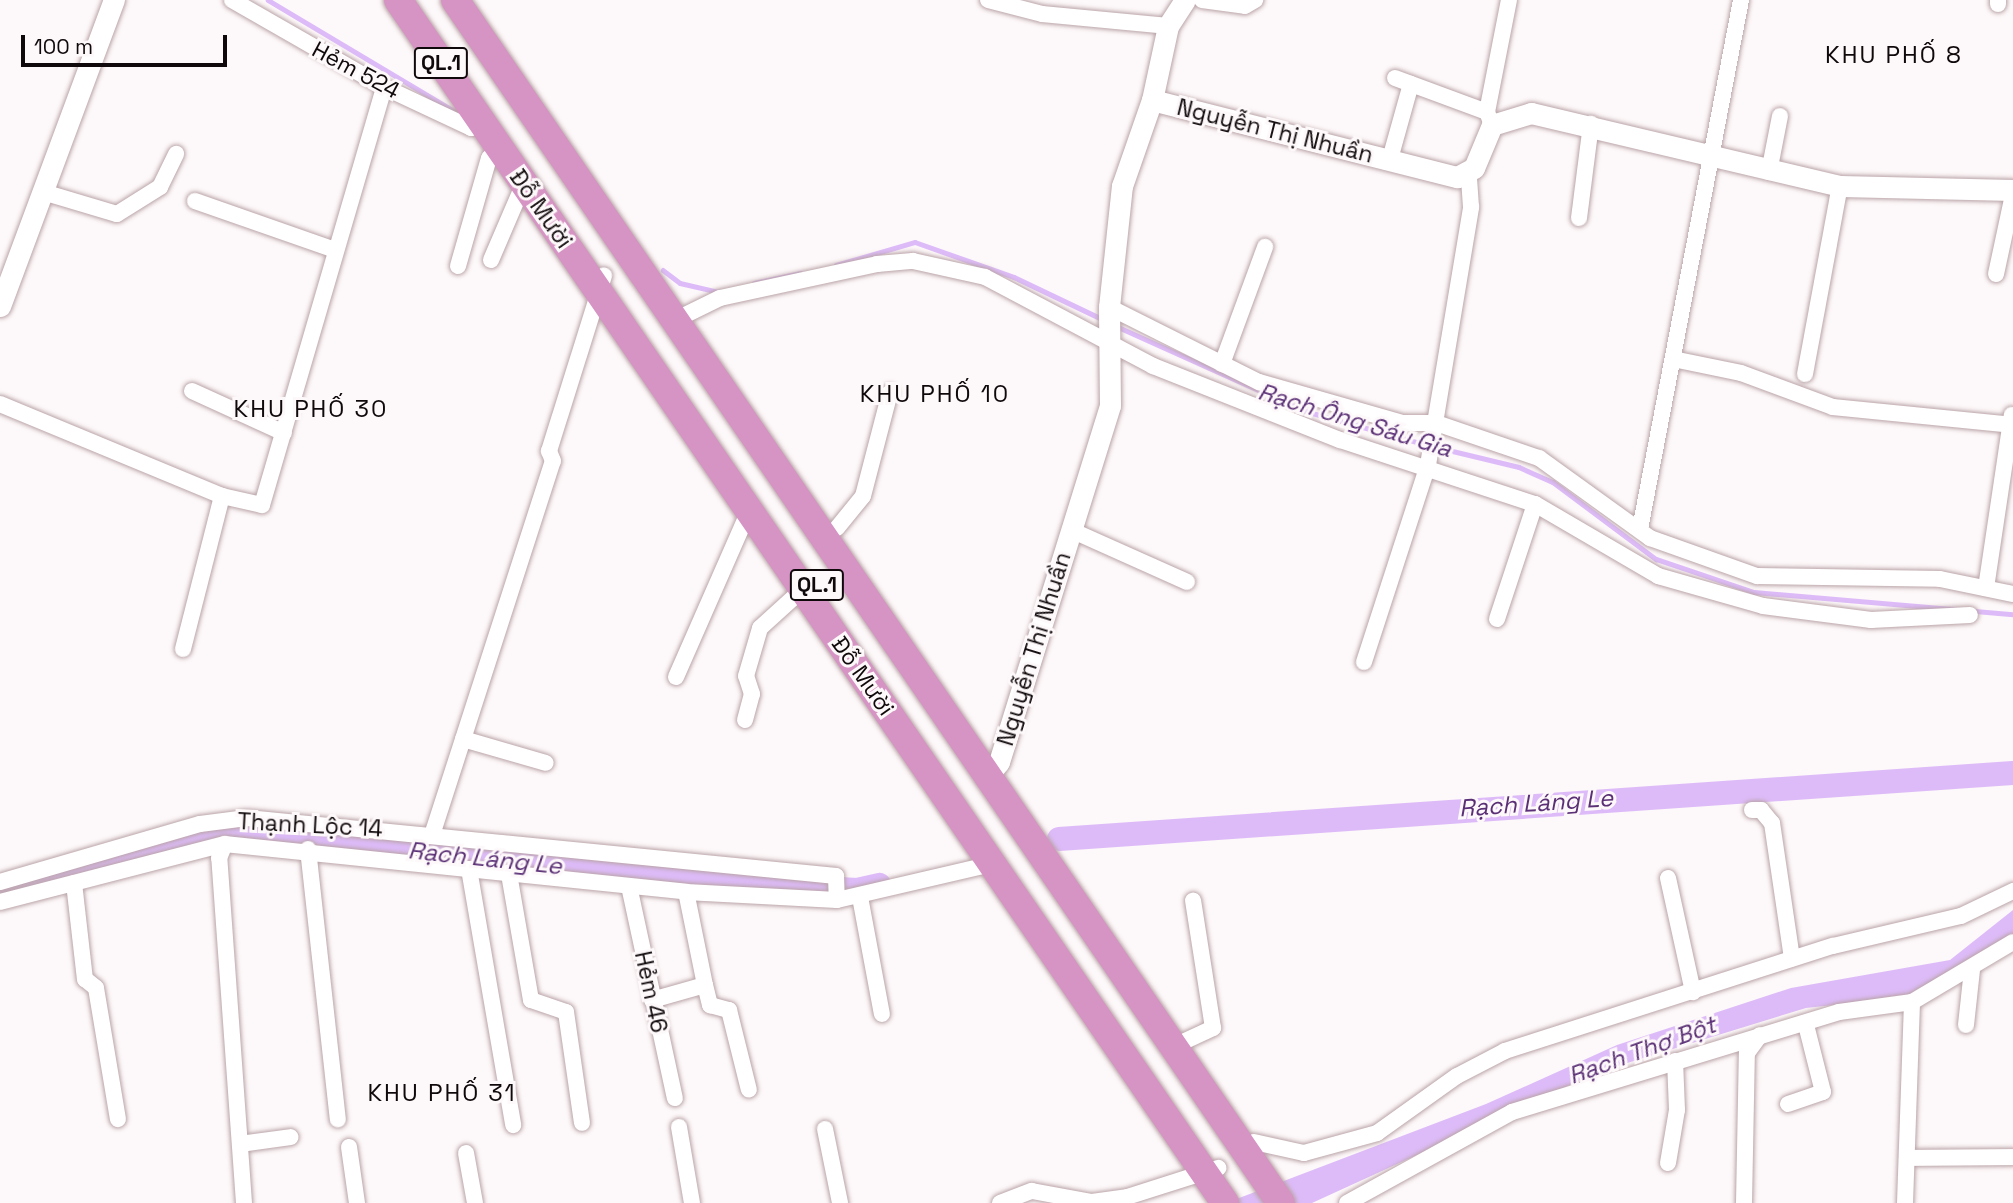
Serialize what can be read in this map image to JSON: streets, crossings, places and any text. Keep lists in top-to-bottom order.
{
  "streets": {
    "highway": ["QL.1", "Đỗ Mười"],
    "street": [
      "Hẻm 524",
      "Nguyễn Thị Nhuần",
      "Thạnh Lộc 14",
      "Hẻm 46"
    ]
  },
  "crossings": [
    ["QL.1", "Đỗ Mười"],
    ["Hẻm 524", "Đỗ Mười"],
    ["Nguyễn Thị Nhuần", "Đỗ Mười"],
    ["Đỗ Mười", "Thạnh Lộc 14"],
    ["Thạnh Lộc 14", "Hẻm 46"]
  ],
  "districts": [
    "KHU PHỐ 8",
    "KHU PHỐ 10",
    "KHU PHỐ 30",
    "KHU PHỐ 31"
  ],
  "water": ["Rạch Ông Sáu Gia", "Rạch Láng Le", "Rạch Thợ Bột"],
  "scale_bar": "100 m"
}
